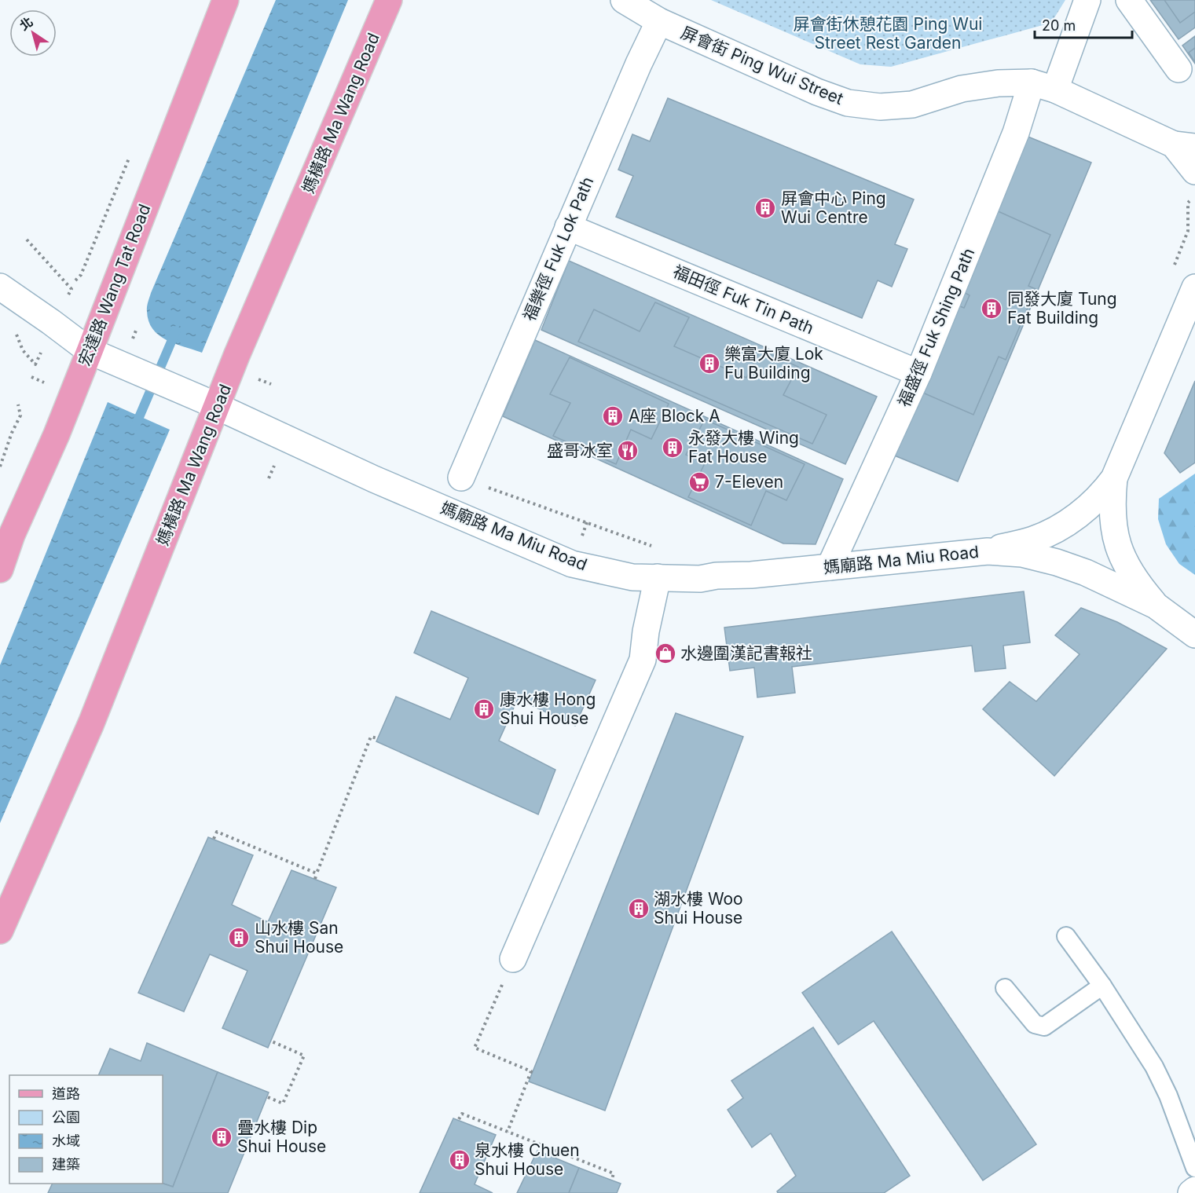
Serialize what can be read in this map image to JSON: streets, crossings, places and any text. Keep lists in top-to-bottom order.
{
  "streets": {
    "main road": [
      "屏會街 Ping Wui Street",
      "媽橫路 Ma Wang Road",
      "福樂徑 Fuk Lok Path",
      "宏達路 Wang Tat Road",
      "福田徑 Fuk Tin Path",
      "福盛徑 Fuk Shing Path",
      "媽廟路 Ma Miu Road"
    ]
  },
  "crossings": [
    ["屏會街 Ping Wui Street", "福樂徑 Fuk Lok Path"],
    ["屏會街 Ping Wui Street", "福盛徑 Fuk Shing Path"],
    ["媽橫路 Ma Wang Road", "媽廟路 Ma Miu Road"],
    ["福樂徑 Fuk Lok Path", "福田徑 Fuk Tin Path"],
    ["宏達路 Wang Tat Road", "媽廟路 Ma Miu Road"],
    ["福田徑 Fuk Tin Path", "福盛徑 Fuk Shing Path"],
    ["福盛徑 Fuk Shing Path", "媽廟路 Ma Miu Road"]
  ],
  "parks": ["屏會街休憩花園 Ping Wui Street Rest Garden"],
  "places": {
    "building": [
      "屏會中心 Ping Wui Centre",
      "同發大廈 Tung Fat Building",
      "樂富大廈 Lok Fu Building",
      "A座 Block A",
      "永發大樓 Wing Fat House",
      "康水樓 Hong Shui House",
      "湖水樓 Woo Shui House",
      "山水樓 San Shui House",
      "疊水樓 Dip Shui House",
      "泉水樓 Chuen Shui House"
    ],
    "restaurant": ["盛哥冰室"],
    "supermarket": ["7-Eleven"],
    "shop": ["水邊圍漢記書報社"]
  },
  "legend": [
    "道路",
    "公園",
    "水域",
    "建築"
  ],
  "scale_bar": "20 m",
  "north": "top left"
}
